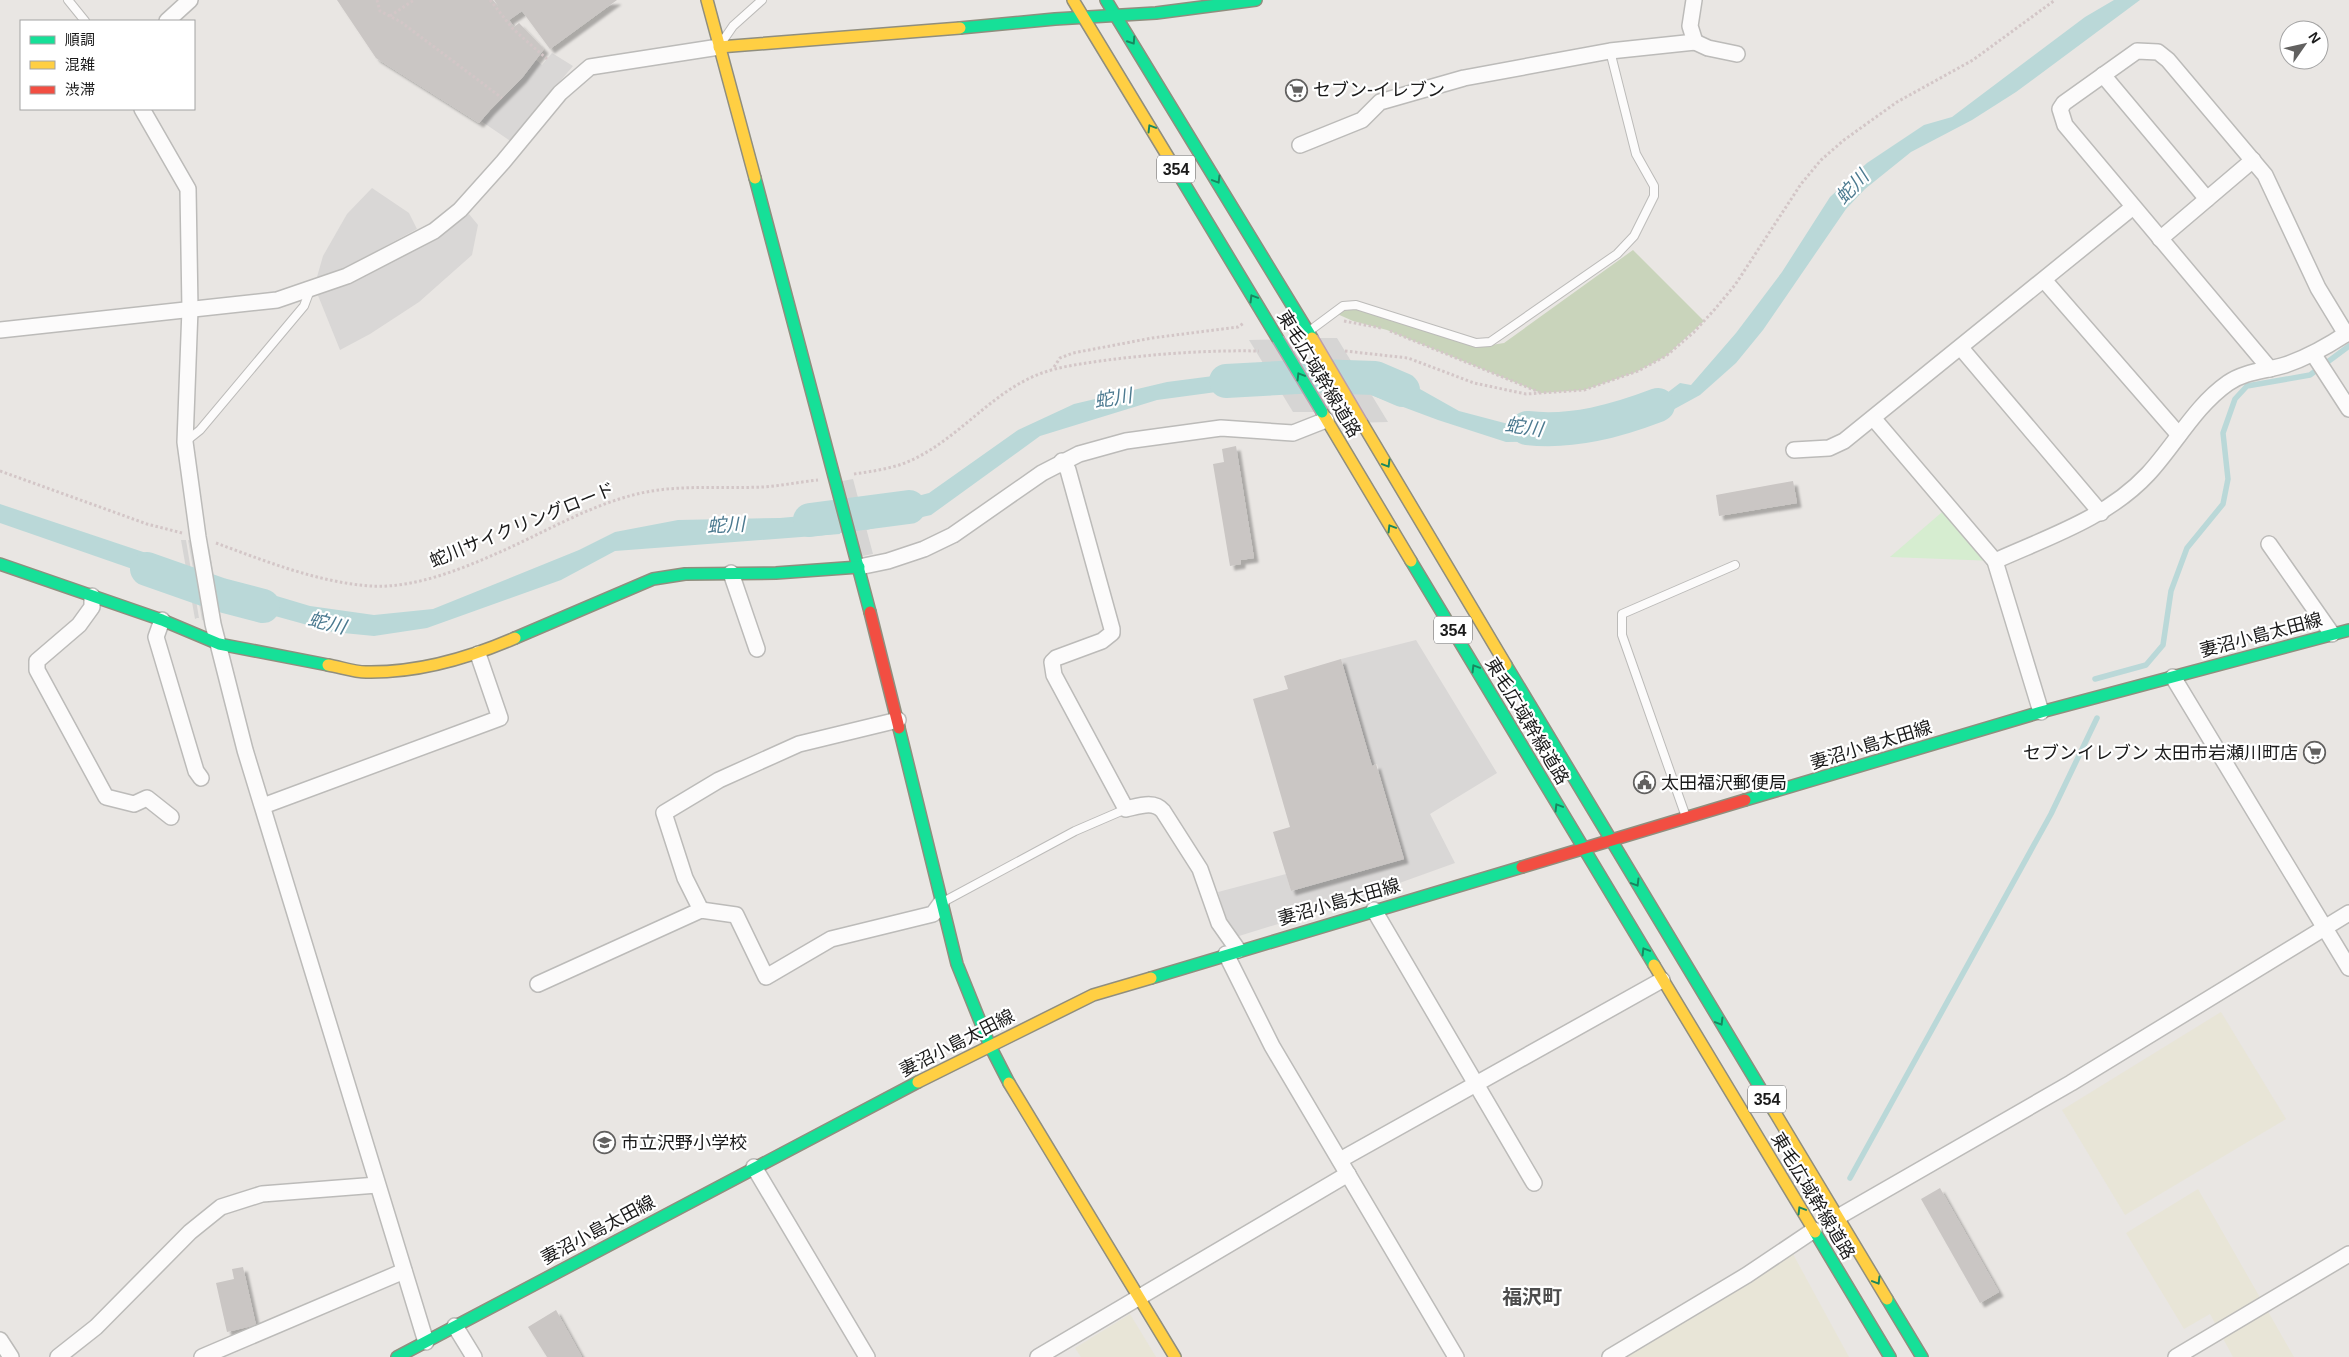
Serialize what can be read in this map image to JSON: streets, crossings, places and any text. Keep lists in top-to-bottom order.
{
  "streets": {
    "main road": ["354", "東毛広域幹線道路", "妻沼小島太田線"],
    "path": ["蛇川サイクリングロード"]
  },
  "crossings": [
    ["東毛広域幹線道路", "妻沼小島太田線"]
  ],
  "districts": ["福沢町"],
  "water": ["蛇川"],
  "places": {
    "supermarket": ["セブン-イレブン", "セブンイレブン 太田市岩瀬川町店"],
    "public building": ["太田福沢郵便局"],
    "school or university": ["市立沢野小学校"]
  },
  "legend": ["順調", "混雑", "渋滞"],
  "north": "top right"
}
